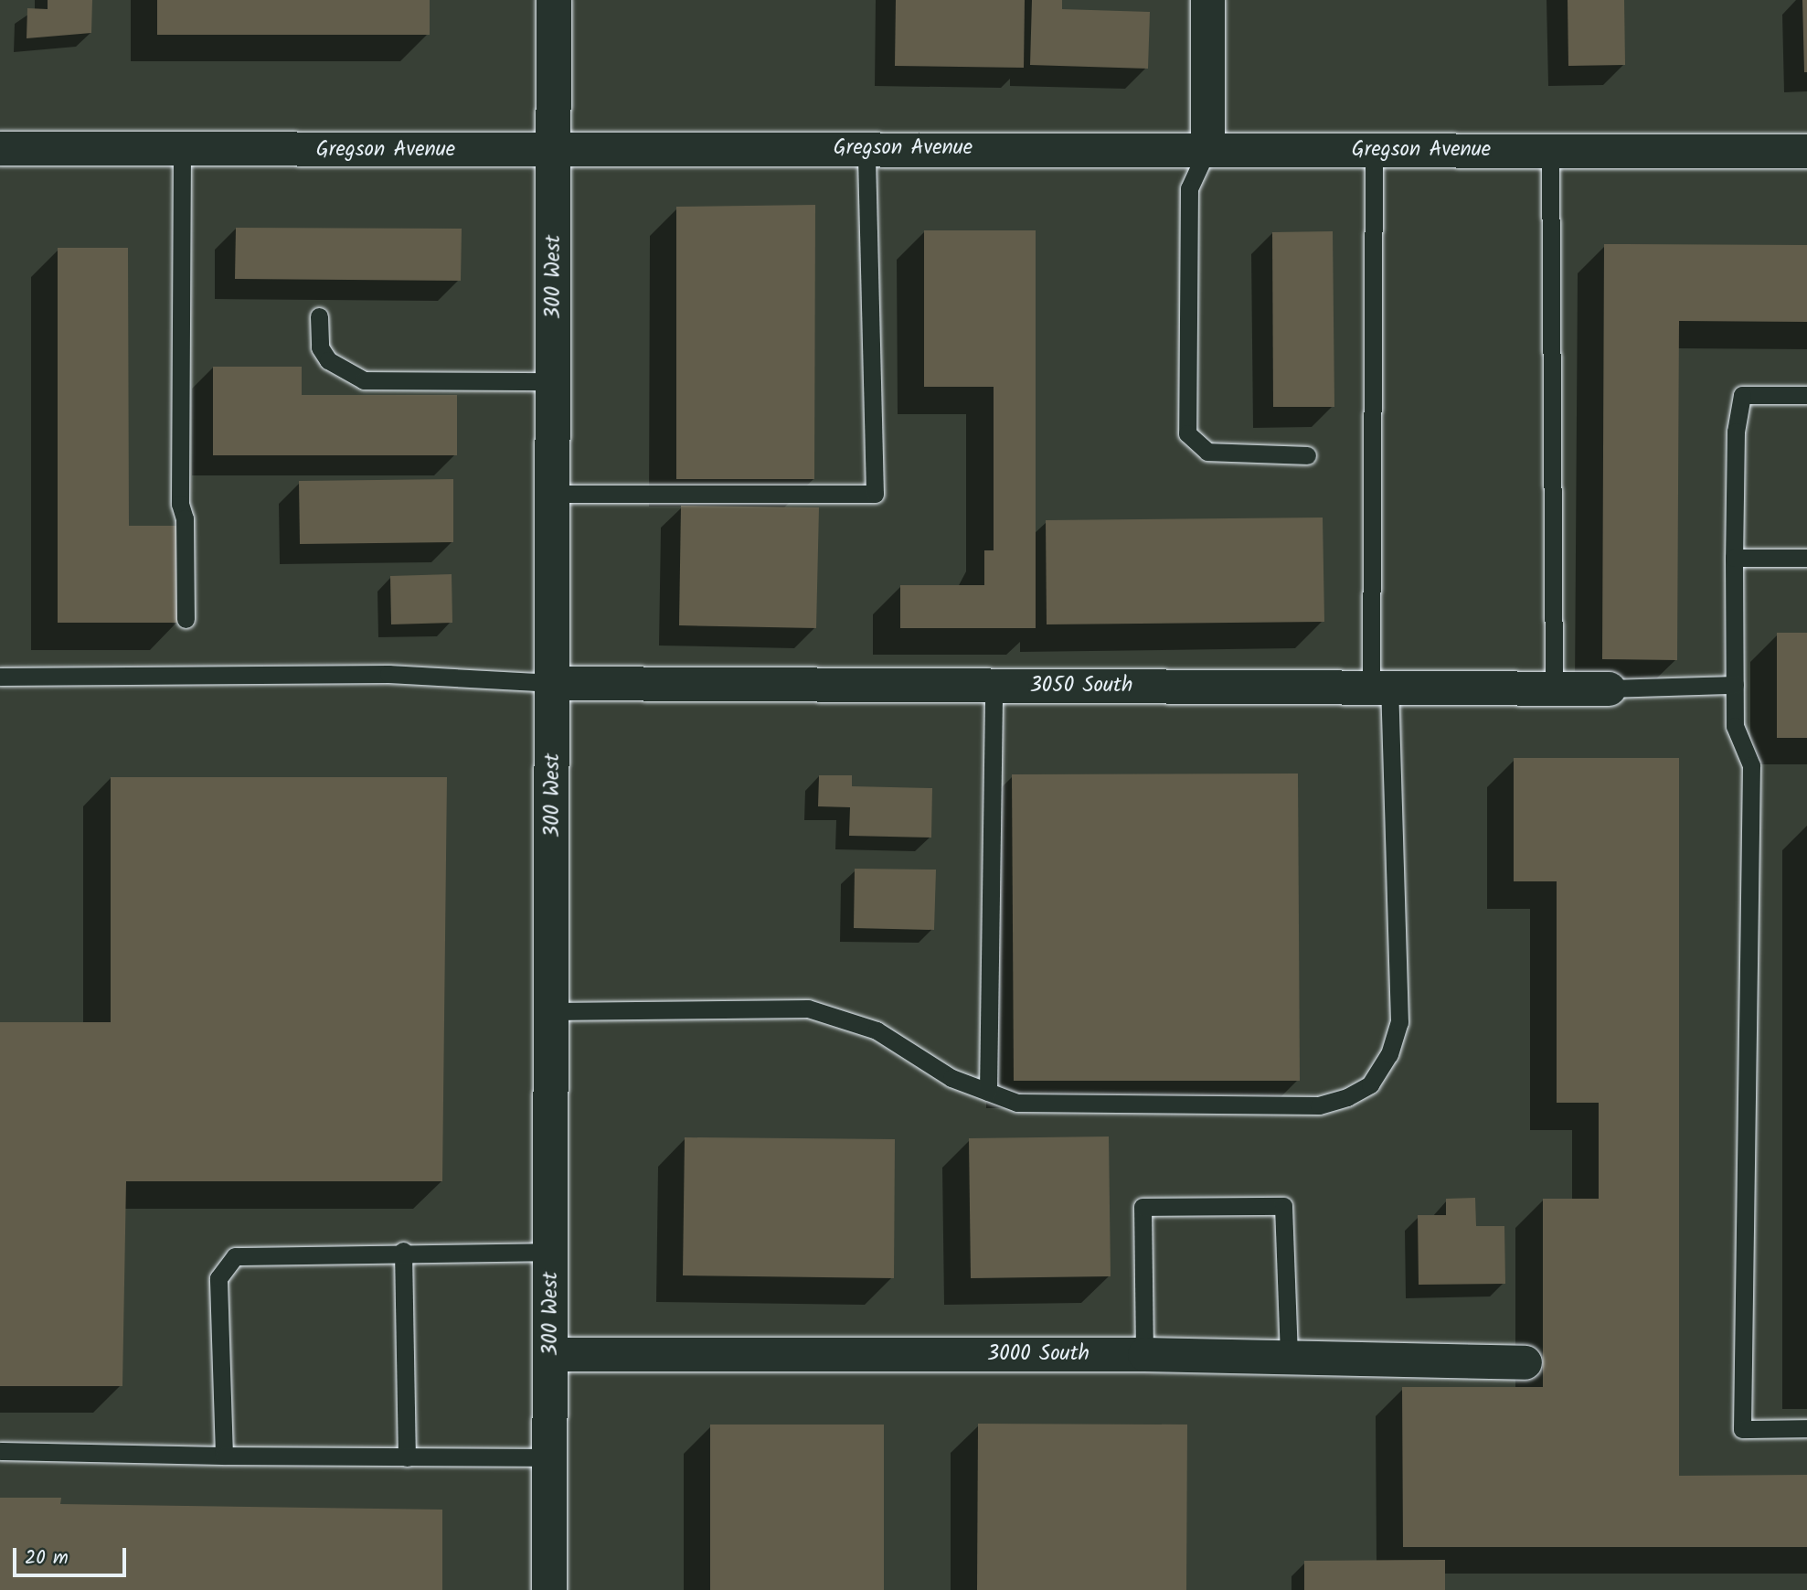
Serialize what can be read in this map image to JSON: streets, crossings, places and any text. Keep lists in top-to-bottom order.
{
  "streets": {
    "main road": ["300 West"],
    "street": ["Gregson Avenue", "3050 South", "3000 South"]
  },
  "crossings": [
    ["Gregson Avenue", "300 West"],
    ["300 West", "3050 South"],
    ["300 West", "3000 South"]
  ],
  "scale_bar": "20 m"
}
